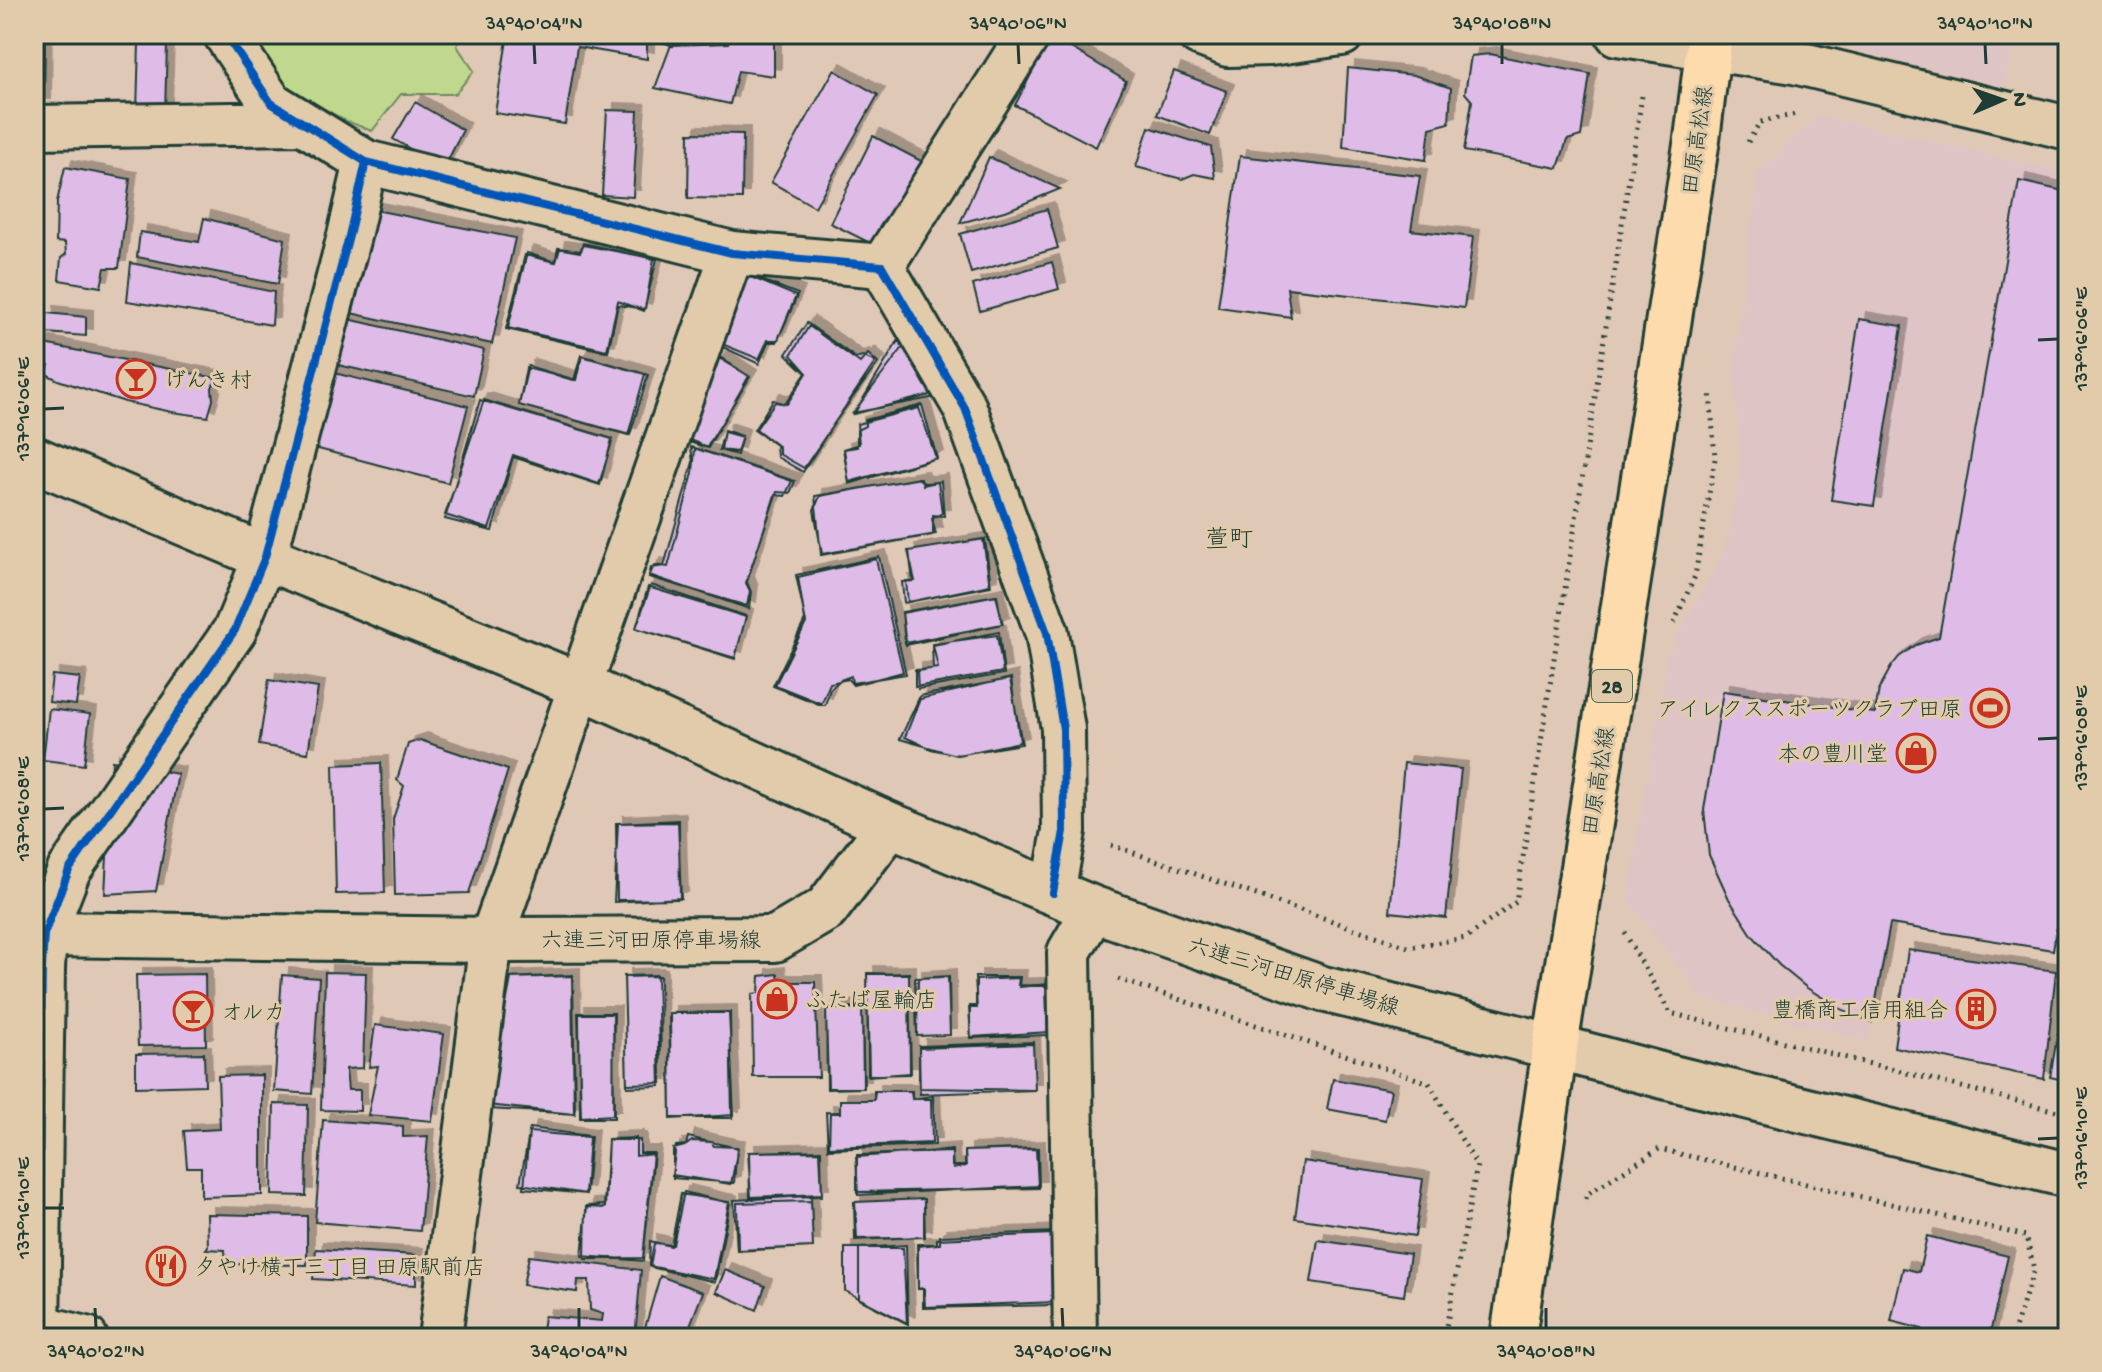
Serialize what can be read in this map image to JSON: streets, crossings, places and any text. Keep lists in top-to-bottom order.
{
  "streets": {
    "main road": ["田原高松線", "28"],
    "street": ["六連三河田原停車場線"]
  },
  "crossings": [
    ["田原高松線", "六連三河田原停車場線"]
  ],
  "districts": ["萱町"],
  "places": {
    "bar": ["げんき村", "オルカ"],
    "sports": ["アイレクススポーツクラブ田原"],
    "shop": ["本の豊川堂", "ふたば屋輪店"],
    "building": ["豊橋商工信用組合"],
    "restaurant": ["夕やけ横丁三丁目 田原駅前店"]
  },
  "north": "right",
  "coordinates": [
    "34°40'04\"N",
    "34°40'06\"N",
    "34°40'08\"N",
    "34°40'10\"N",
    "137°16'06\"E",
    "137°16'08\"E",
    "137°16'10\"E",
    "34°40'02\"N"
  ]
}
